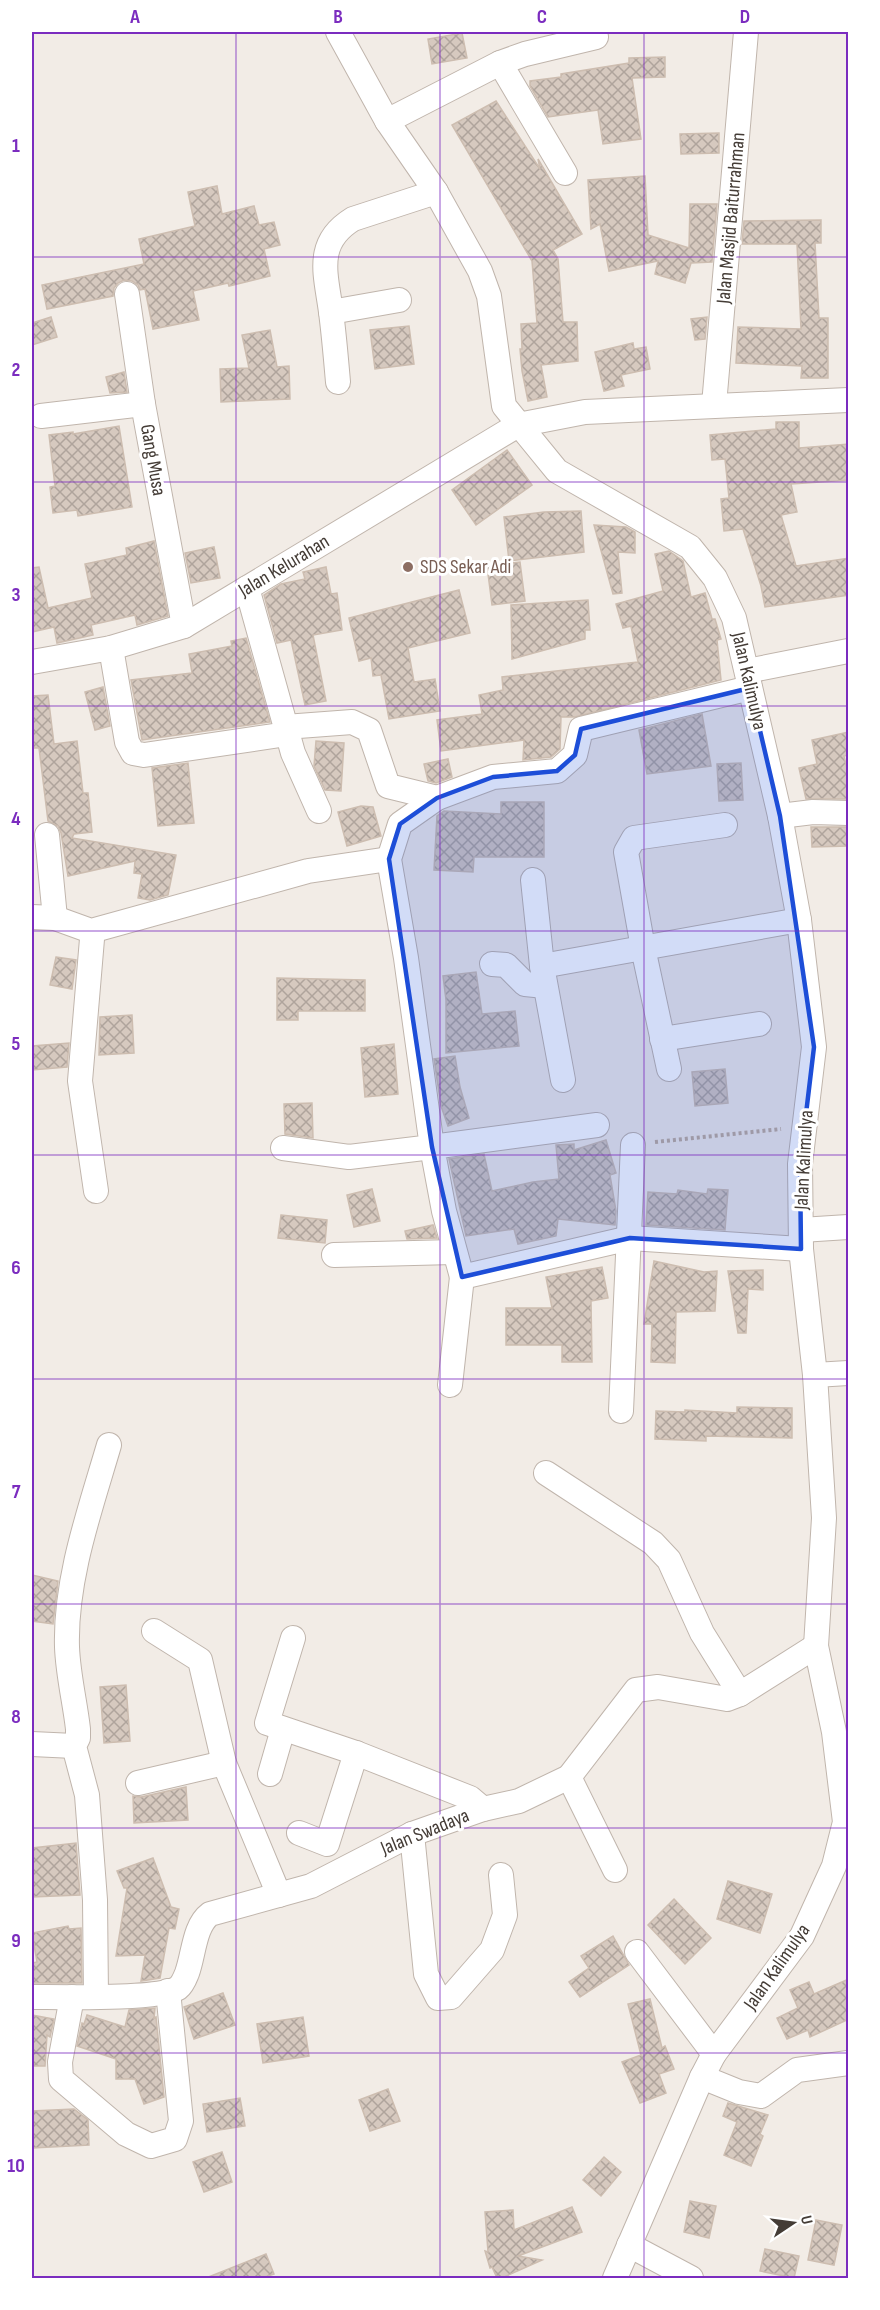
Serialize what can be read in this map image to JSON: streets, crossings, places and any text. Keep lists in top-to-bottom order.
{
  "streets": {
    "street": [
      "Jalan Masjid Baiturrahman",
      "Gang Musa",
      "Jalan Kelurahan",
      "Jalan Kalimulya",
      "Jalan Swadaya"
    ]
  },
  "crossings": [
    ["Gang Musa", "Jalan Kelurahan"],
    ["Jalan Kelurahan", "Jalan Kalimulya"],
    ["Jalan Kalimulya", "Jalan Swadaya"]
  ],
  "places": ["SDS Sekar Adi"],
  "north": "right",
  "grid": {
    "columns": [
      "A",
      "B",
      "C",
      "D"
    ],
    "rows": [
      "1",
      "2",
      "3",
      "4",
      "5",
      "6",
      "7",
      "8",
      "9",
      "10"
    ]
  }
}
